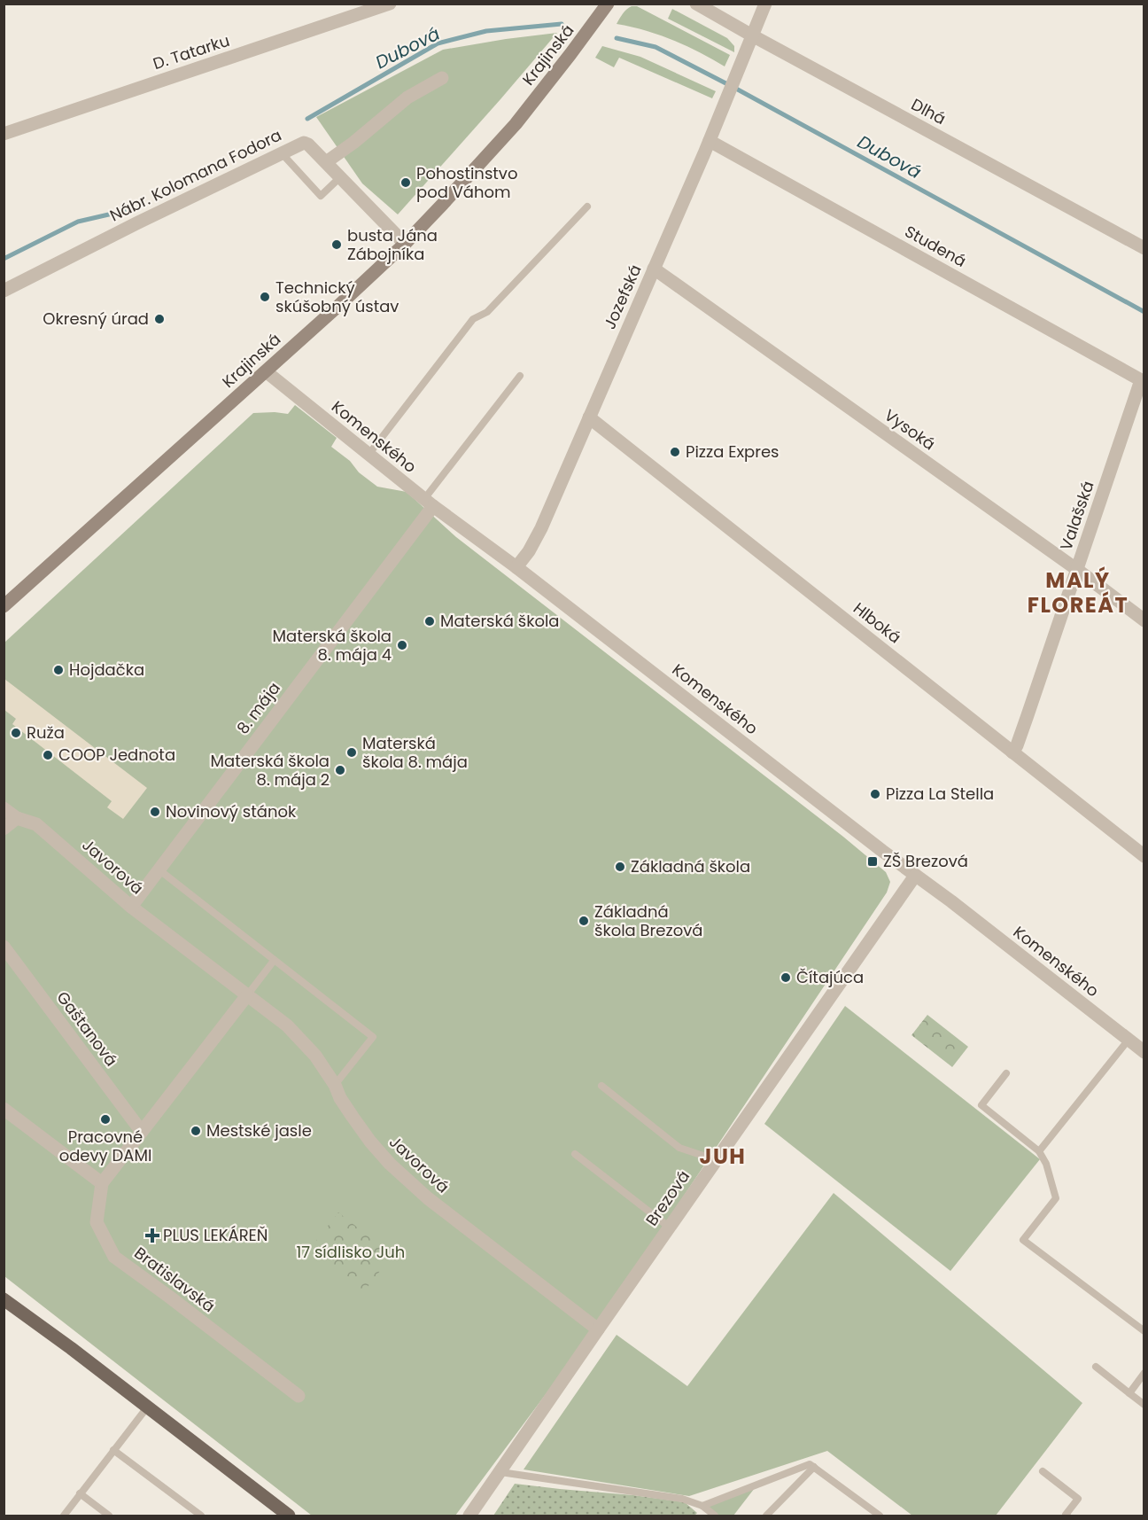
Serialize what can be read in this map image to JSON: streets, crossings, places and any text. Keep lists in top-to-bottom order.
{
  "streets": {
    "main road": ["Krajinská"],
    "street": [
      "D. Tatarku",
      "Dlhá",
      "Nábr. Kolomana Fodora",
      "Studená",
      "Jozefská",
      "Vysoká",
      "Komenského",
      "Valašská",
      "Hlboká",
      "8. mája",
      "Javorová",
      "Gaštanová",
      "Brezová",
      "Bratislavská"
    ]
  },
  "crossings": [
    ["Krajinská", "Nábr. Kolomana Fodora"],
    ["Krajinská", "Komenského"],
    ["Dlhá", "Jozefská"],
    ["Studená", "Jozefská"],
    ["Studená", "Valašská"],
    ["Jozefská", "Vysoká"],
    ["Jozefská", "Komenského"],
    ["Jozefská", "Hlboká"],
    ["Vysoká", "Valašská"],
    ["Komenského", "8. mája"],
    ["Komenského", "Brezová"],
    ["Valašská", "Hlboká"],
    ["8. mája", "Javorová"],
    ["Javorová", "Brezová"]
  ],
  "districts": ["MALÝ FLOREÁT", "JUH"],
  "water": ["Dubová"],
  "parks": ["17 sídlisko Juh"],
  "places": {
    "other": [
      "Pohostinstvo pod Váhom",
      "busta Jána Zábojníka",
      "Technický skúšobný ústav",
      "Okresný úrad",
      "Pizza Expres",
      "Materská škola",
      "Materská škola 8. mája 4",
      "Hojdačka",
      "Ruža",
      "Materská škola 8. mája",
      "COOP Jednota",
      "Materská škola 8. mája 2",
      "Pizza La Stella",
      "Novinový stánok",
      "Základná škola",
      "Základná škola Brezová",
      "Čítajúca",
      "Pracovné odevy DAMI",
      "Mestské jasle"
    ],
    "transit": ["ZŠ Brezová"],
    "health": ["PLUS LEKÁREŇ"]
  }
}
